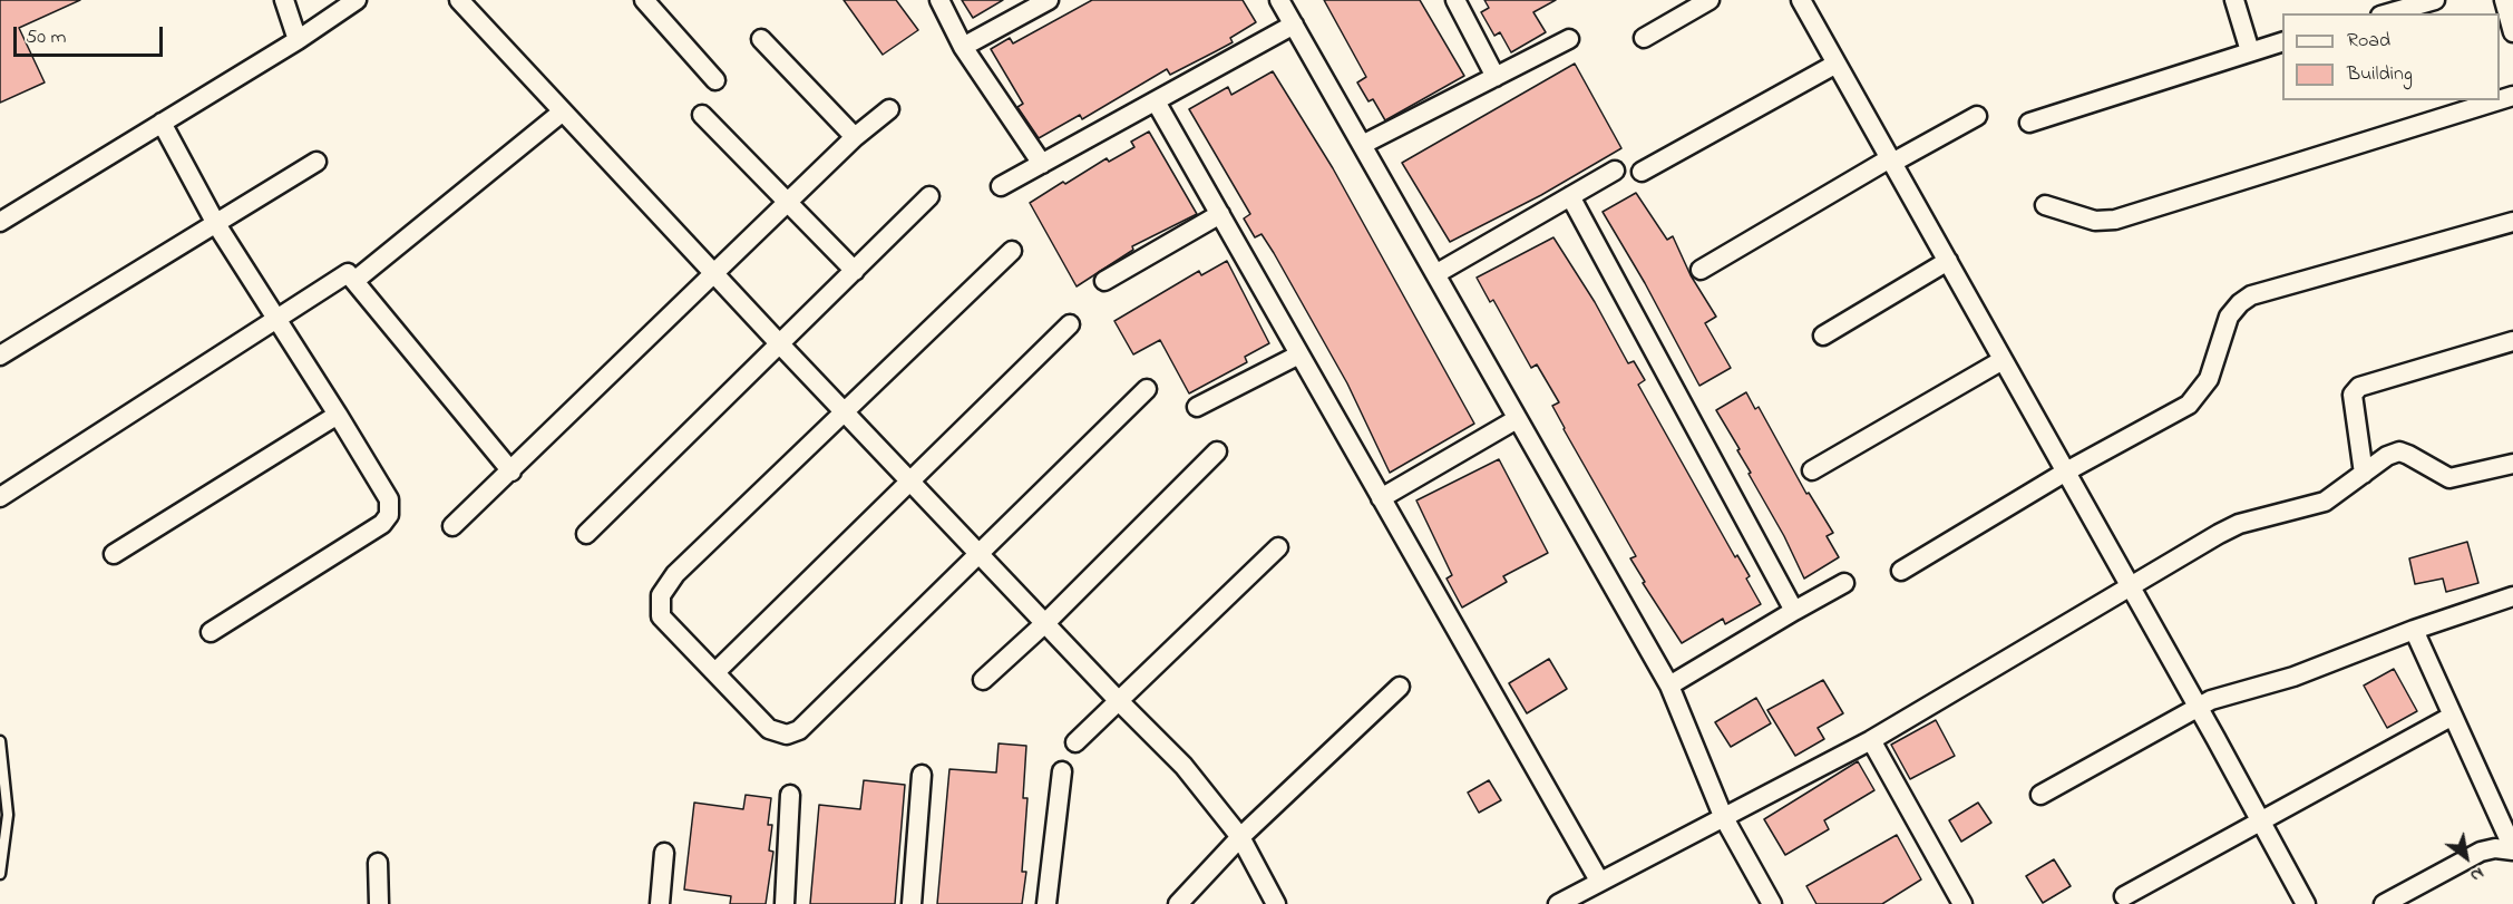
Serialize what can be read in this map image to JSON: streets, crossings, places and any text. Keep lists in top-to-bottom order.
{
  "legend": ["Road", "Building"],
  "scale_bar": "50 m",
  "north": "bottom right"
}
